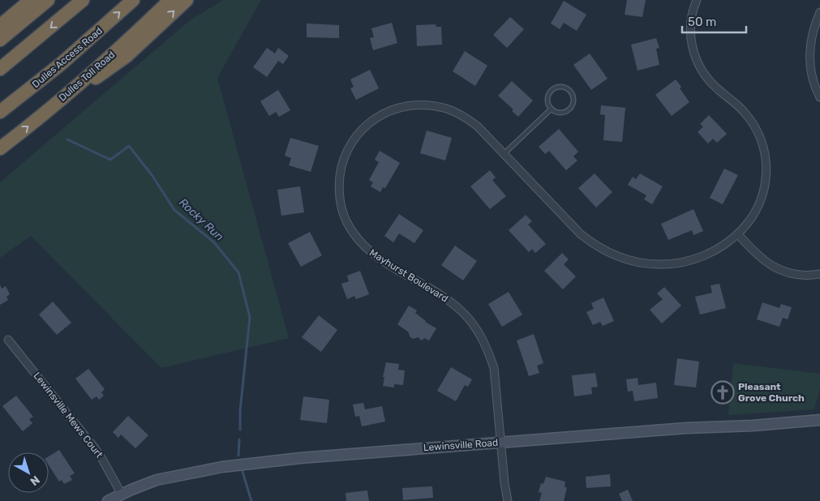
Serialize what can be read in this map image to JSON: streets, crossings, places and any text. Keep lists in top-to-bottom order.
{
  "streets": {
    "highway": ["Dulles Access Road", "Dulles Toll Road"],
    "main road": ["Lewinsville Road"],
    "street": ["Mayhurst Boulevard", "Lewinsville Mews Court"]
  },
  "crossings": [
    ["Mayhurst Boulevard", "Lewinsville Road"],
    ["Lewinsville Mews Court", "Lewinsville Road"]
  ],
  "water": ["Rocky Run"],
  "places": {
    "church": ["Pleasant Grove Church"]
  },
  "scale_bar": "50 m",
  "north": "bottom right"
}
